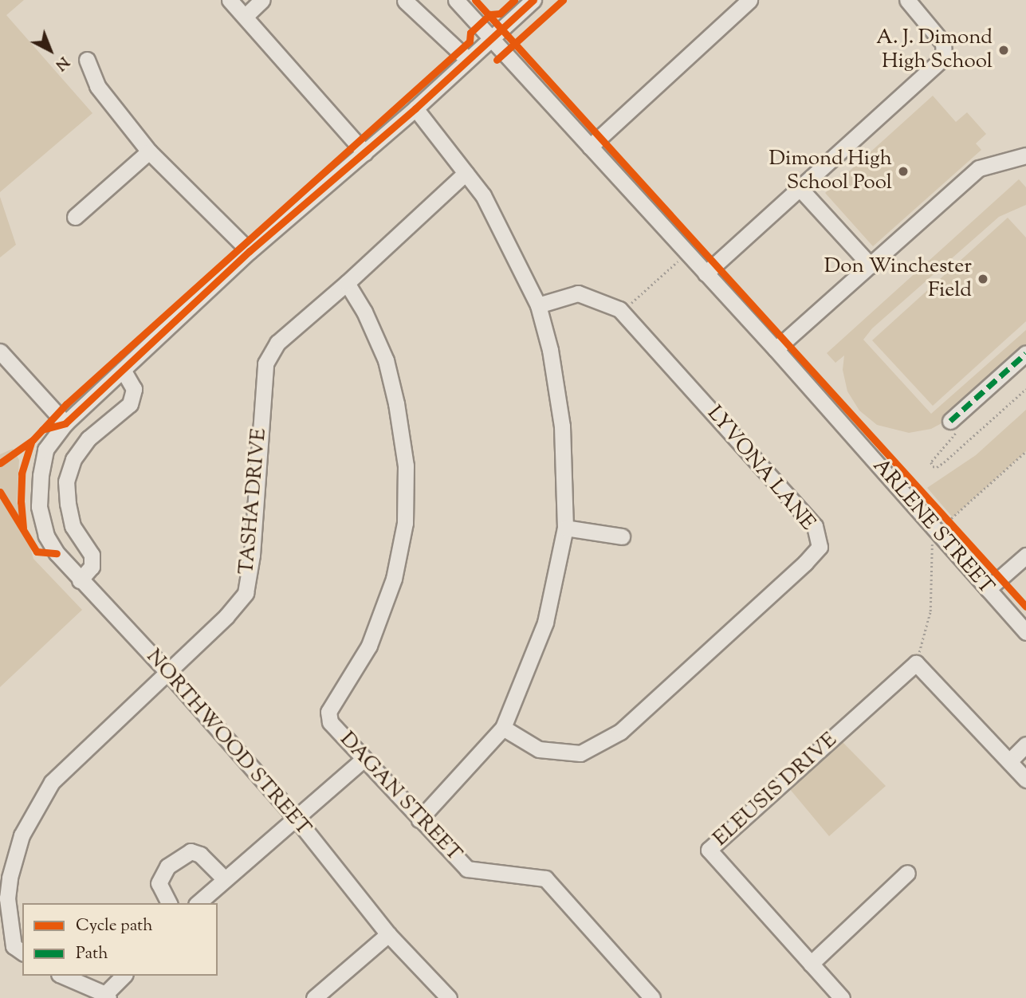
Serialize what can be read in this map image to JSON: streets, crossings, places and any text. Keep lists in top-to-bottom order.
{
  "streets": {
    "street": [
      "LYVONA LANE",
      "TASHA DRIVE",
      "ARLENE STREET",
      "NORTHWOOD STREET",
      "ELEUSIS DRIVE",
      "DAGAN STREET"
    ]
  },
  "crossings": [
    ["TASHA DRIVE", "NORTHWOOD STREET"],
    ["TASHA DRIVE", "DAGAN STREET"],
    ["ARLENE STREET", "NORTHWOOD STREET"]
  ],
  "places": ["A. J. Dimond High School", "Dimond High School Pool", "Don Winchester Field"],
  "legend": ["Cycle path", "Path"],
  "north": "bottom right"
}
